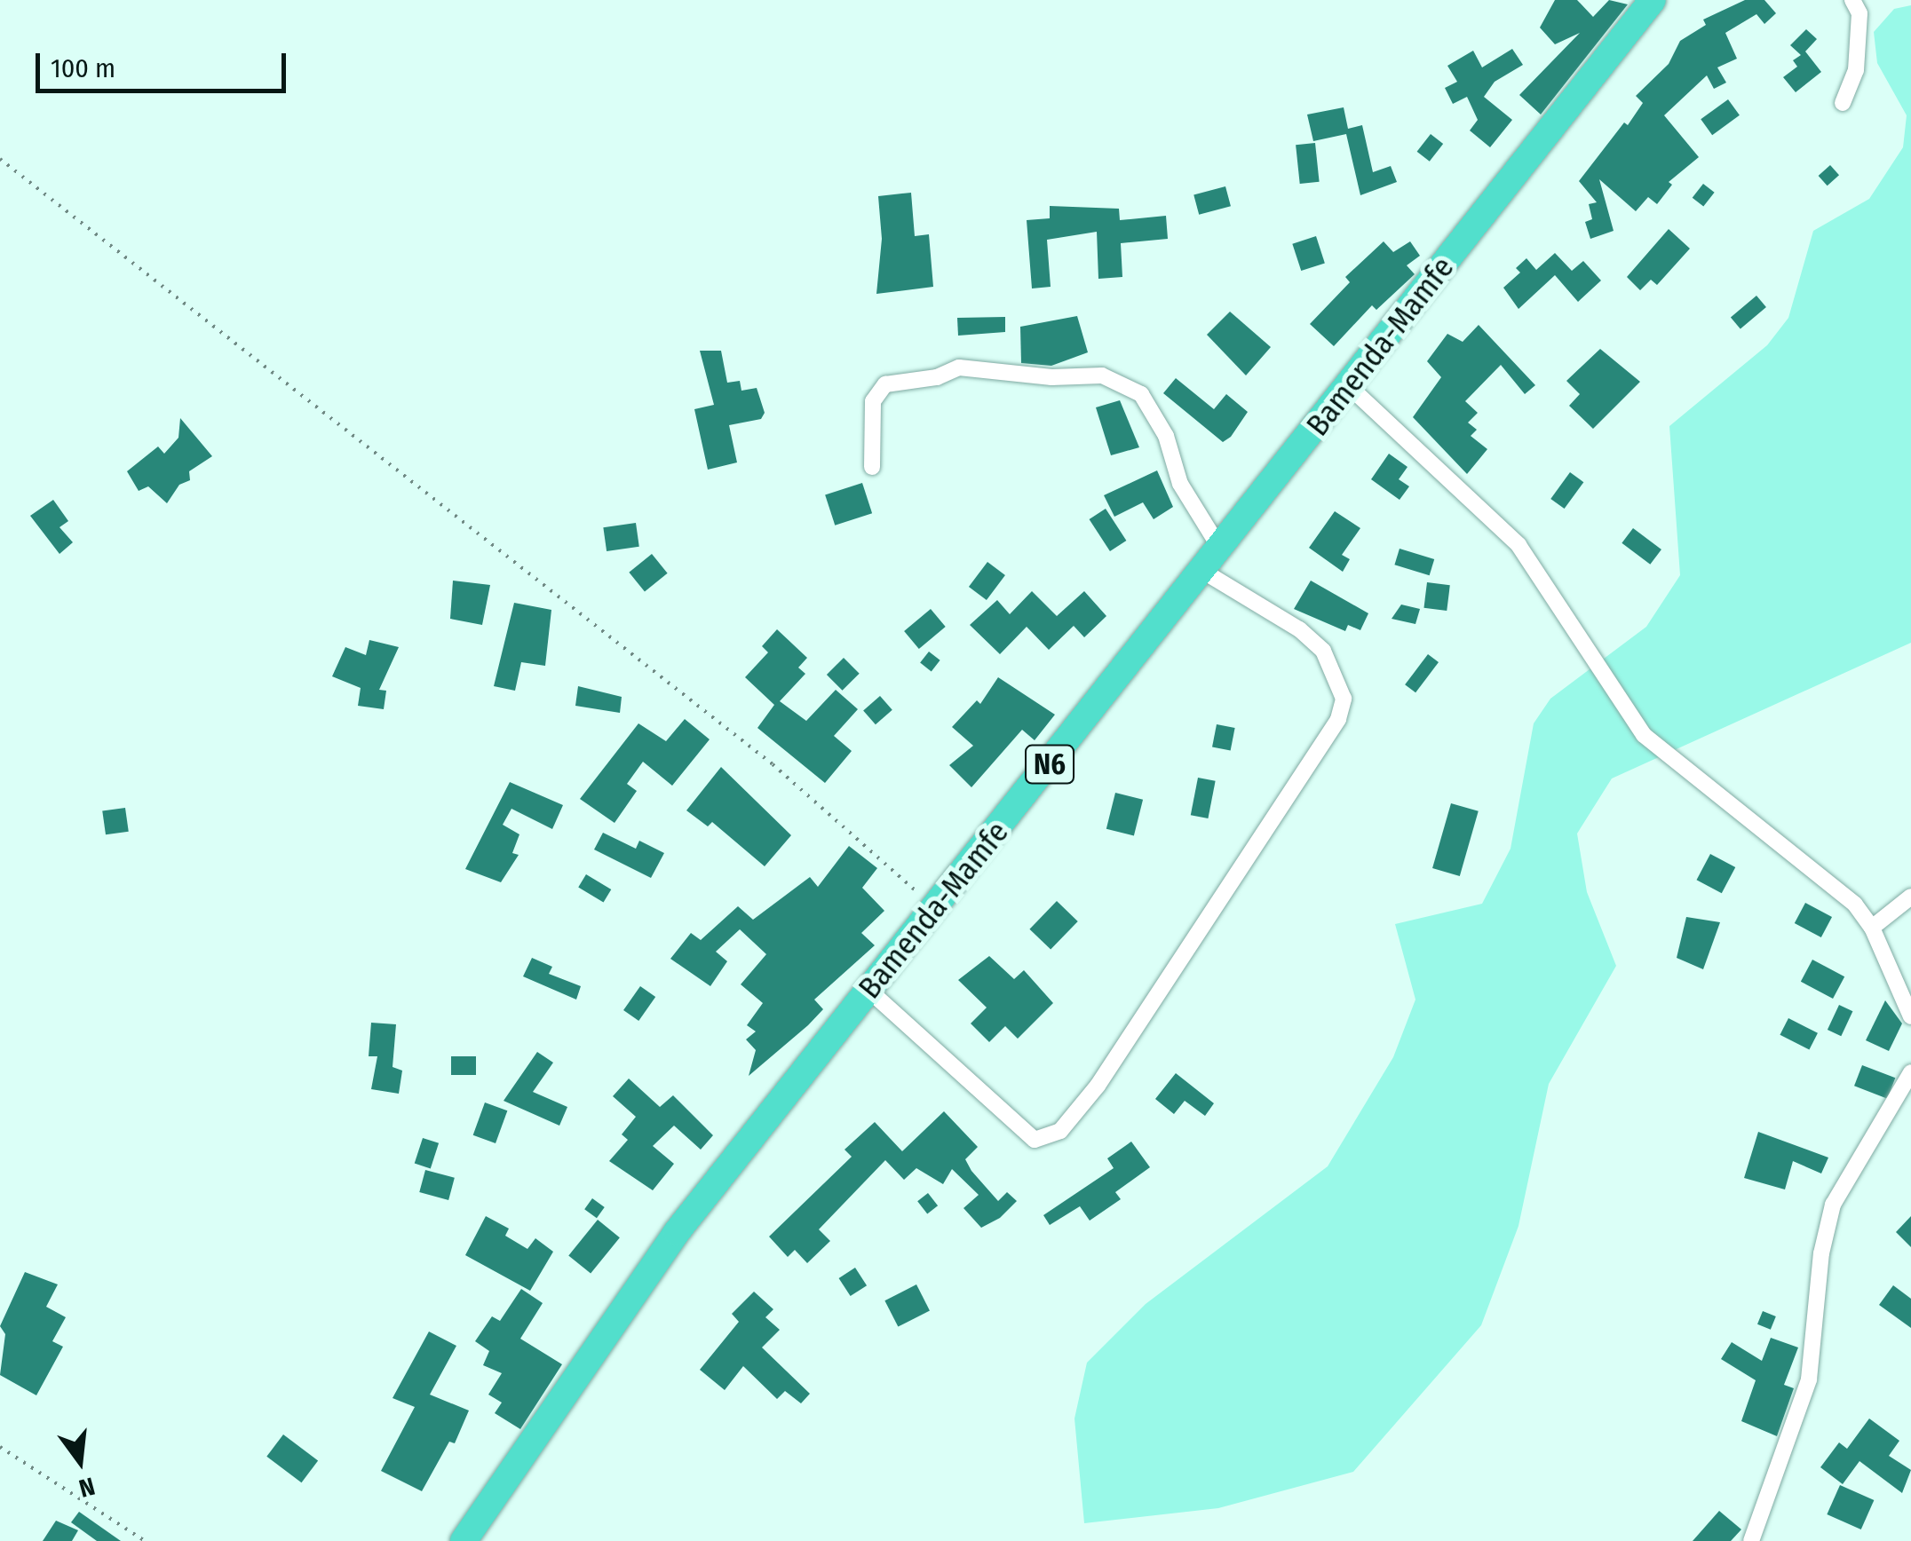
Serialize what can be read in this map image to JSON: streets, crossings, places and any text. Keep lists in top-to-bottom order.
{
  "streets": {
    "highway": ["Bamenda-Mamfe", "N6"]
  },
  "scale_bar": "100 m",
  "north": "bottom"
}
